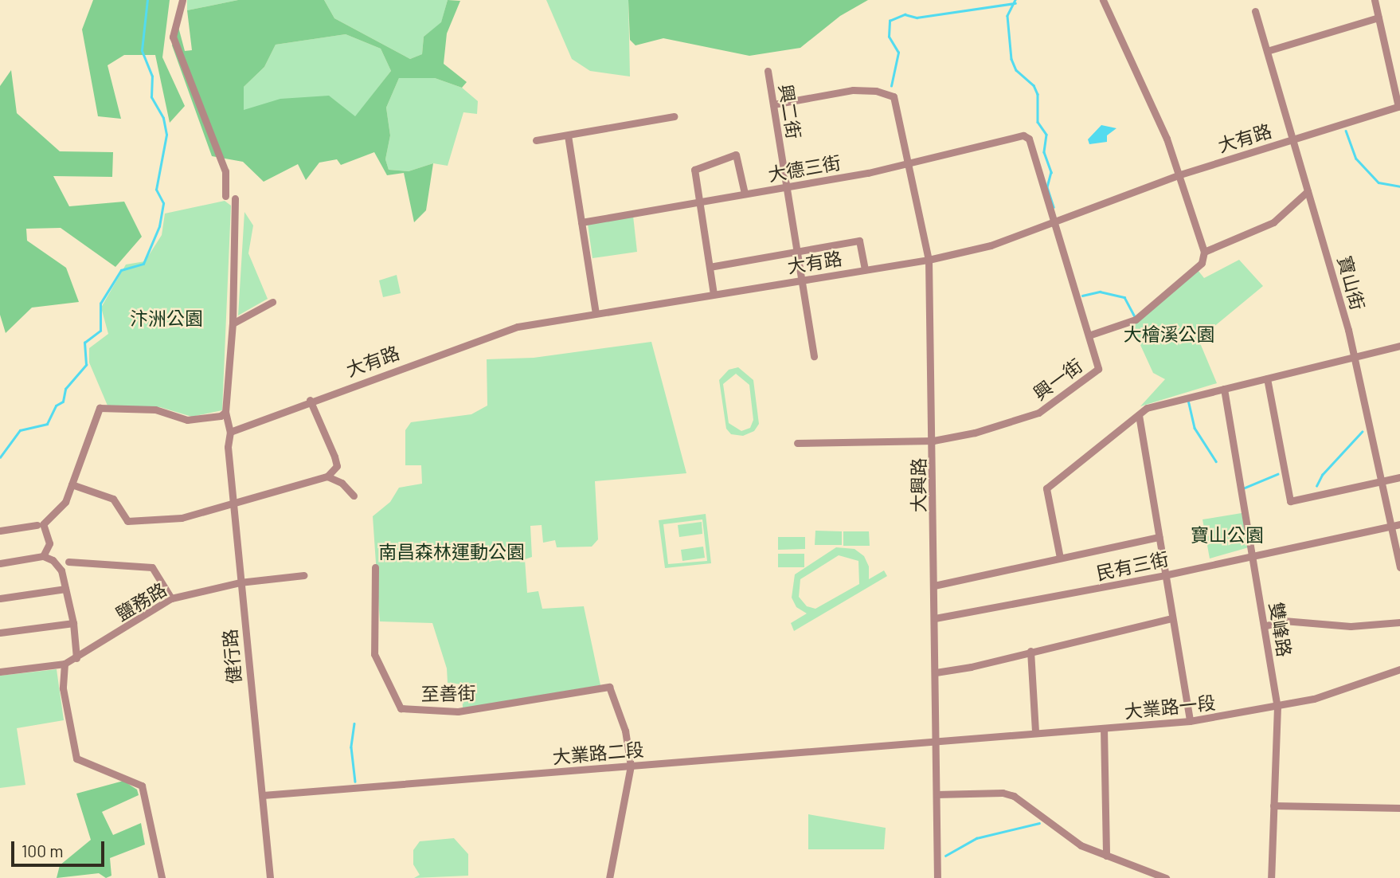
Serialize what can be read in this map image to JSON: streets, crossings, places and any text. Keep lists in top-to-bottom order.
{
  "streets": {
    "street": [
      "興二街",
      "大有路",
      "大德三街",
      "寶山街",
      "興一街",
      "大興路",
      "民有三街",
      "鹽務路",
      "雙峰路",
      "健行路",
      "至善街",
      "大業路一段",
      "大業路二段"
    ]
  },
  "crossings": [
    ["興二街", "大有路"],
    ["興二街", "大德三街"],
    ["興二街", "大興路"],
    ["大有路", "寶山街"],
    ["大有路", "興一街"],
    ["大有路", "大興路"],
    ["大有路", "健行路"],
    ["大德三街", "興一街"],
    ["大德三街", "大興路"],
    ["寶山街", "民有三街"],
    ["興一街", "大興路"],
    ["大興路", "民有三街"],
    ["大興路", "大業路一段"],
    ["大興路", "大業路二段"],
    ["民有三街", "雙峰路"],
    ["鹽務路", "健行路"],
    ["雙峰路", "大業路一段"],
    ["健行路", "大業路二段"],
    ["至善街", "大業路二段"],
    ["大業路一段", "大業路二段"]
  ],
  "parks": [
    "汴洲公園",
    "大檜溪公園",
    "寶山公園",
    "南昌森林運動公園"
  ],
  "scale_bar": "100 m"
}
